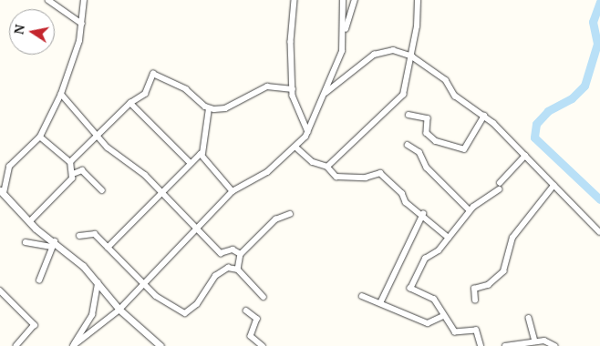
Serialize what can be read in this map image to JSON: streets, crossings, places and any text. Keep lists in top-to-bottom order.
{
  "north": "left"
}
